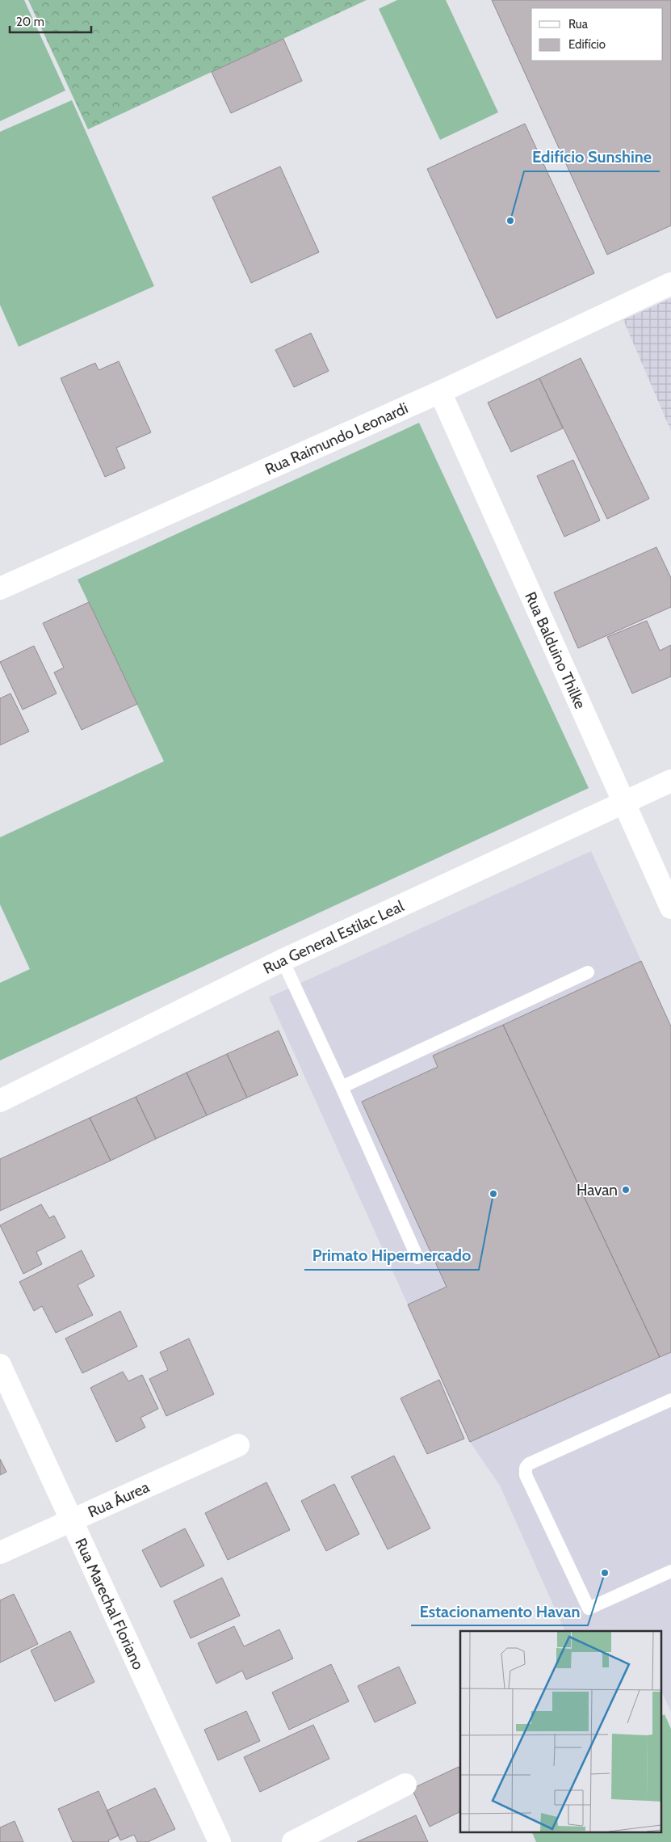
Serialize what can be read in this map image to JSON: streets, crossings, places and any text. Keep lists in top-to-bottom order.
{
  "streets": {
    "street": [
      "Rua Raimundo Leonardi",
      "Rua Balduino Thilke",
      "Rua General Estilac Leal",
      "Rua Áurea",
      "Rua Marechal Floriano"
    ]
  },
  "crossings": [
    ["Rua Raimundo Leonardi", "Rua Balduino Thilke"],
    ["Rua Balduino Thilke", "Rua General Estilac Leal"],
    ["Rua Áurea", "Rua Marechal Floriano"]
  ],
  "places": [
    "Edifício Sunshine",
    "Havan",
    "Primato Hipermercado",
    "Estacionamento Havan"
  ],
  "legend": ["Rua", "Edifício"],
  "scale_bar": "20 m"
}
